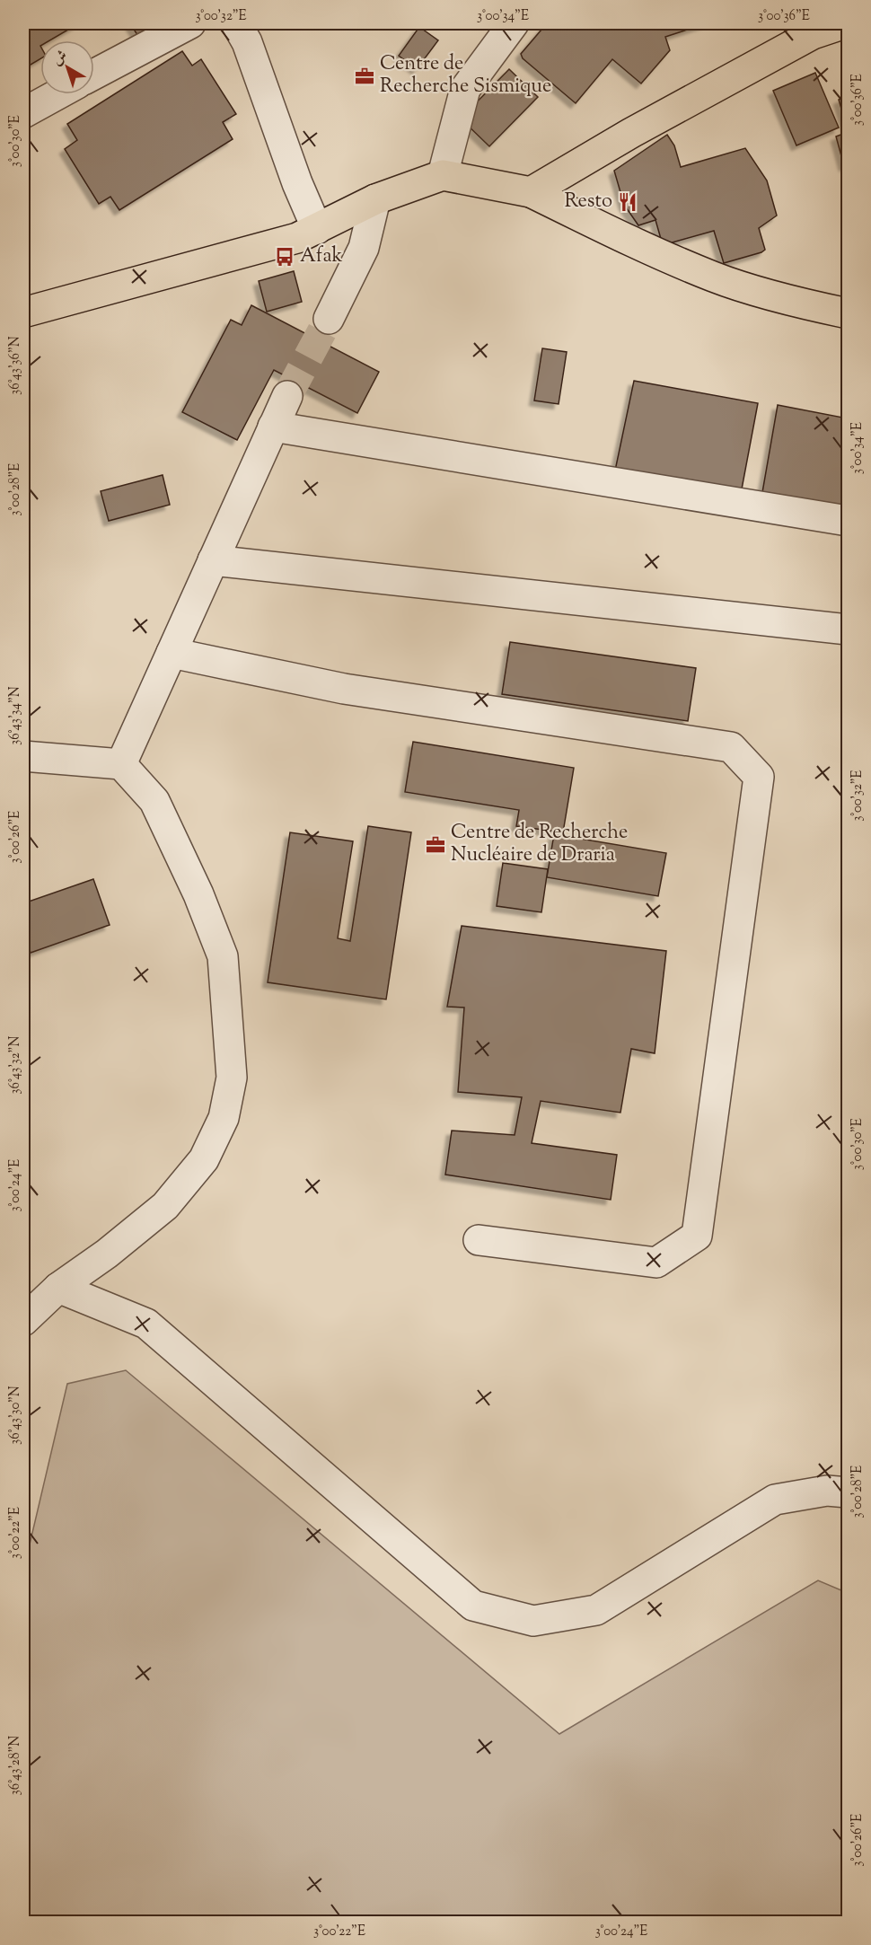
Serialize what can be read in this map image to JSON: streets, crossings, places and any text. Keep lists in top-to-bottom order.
{
  "places": {
    "office": ["Centre de Recherche Sismique", "Centre de Recherche Nucléaire de Draria"],
    "restaurant": ["Resto"],
    "bus stop": ["Afak"]
  },
  "north": "top left",
  "coordinates": [
    "3°00'32\"E",
    "3°00'34\"E",
    "3°00'36\"E",
    "3°00'30\"E",
    "36°43'36\"N",
    "3°00'28\"E",
    "36°43'34\"N",
    "3°00'26\"E",
    "36°43'32\"N",
    "3°00'24\"E",
    "36°43'30\"N",
    "3°00'22\"E",
    "36°43'28\"N"
  ]
}
